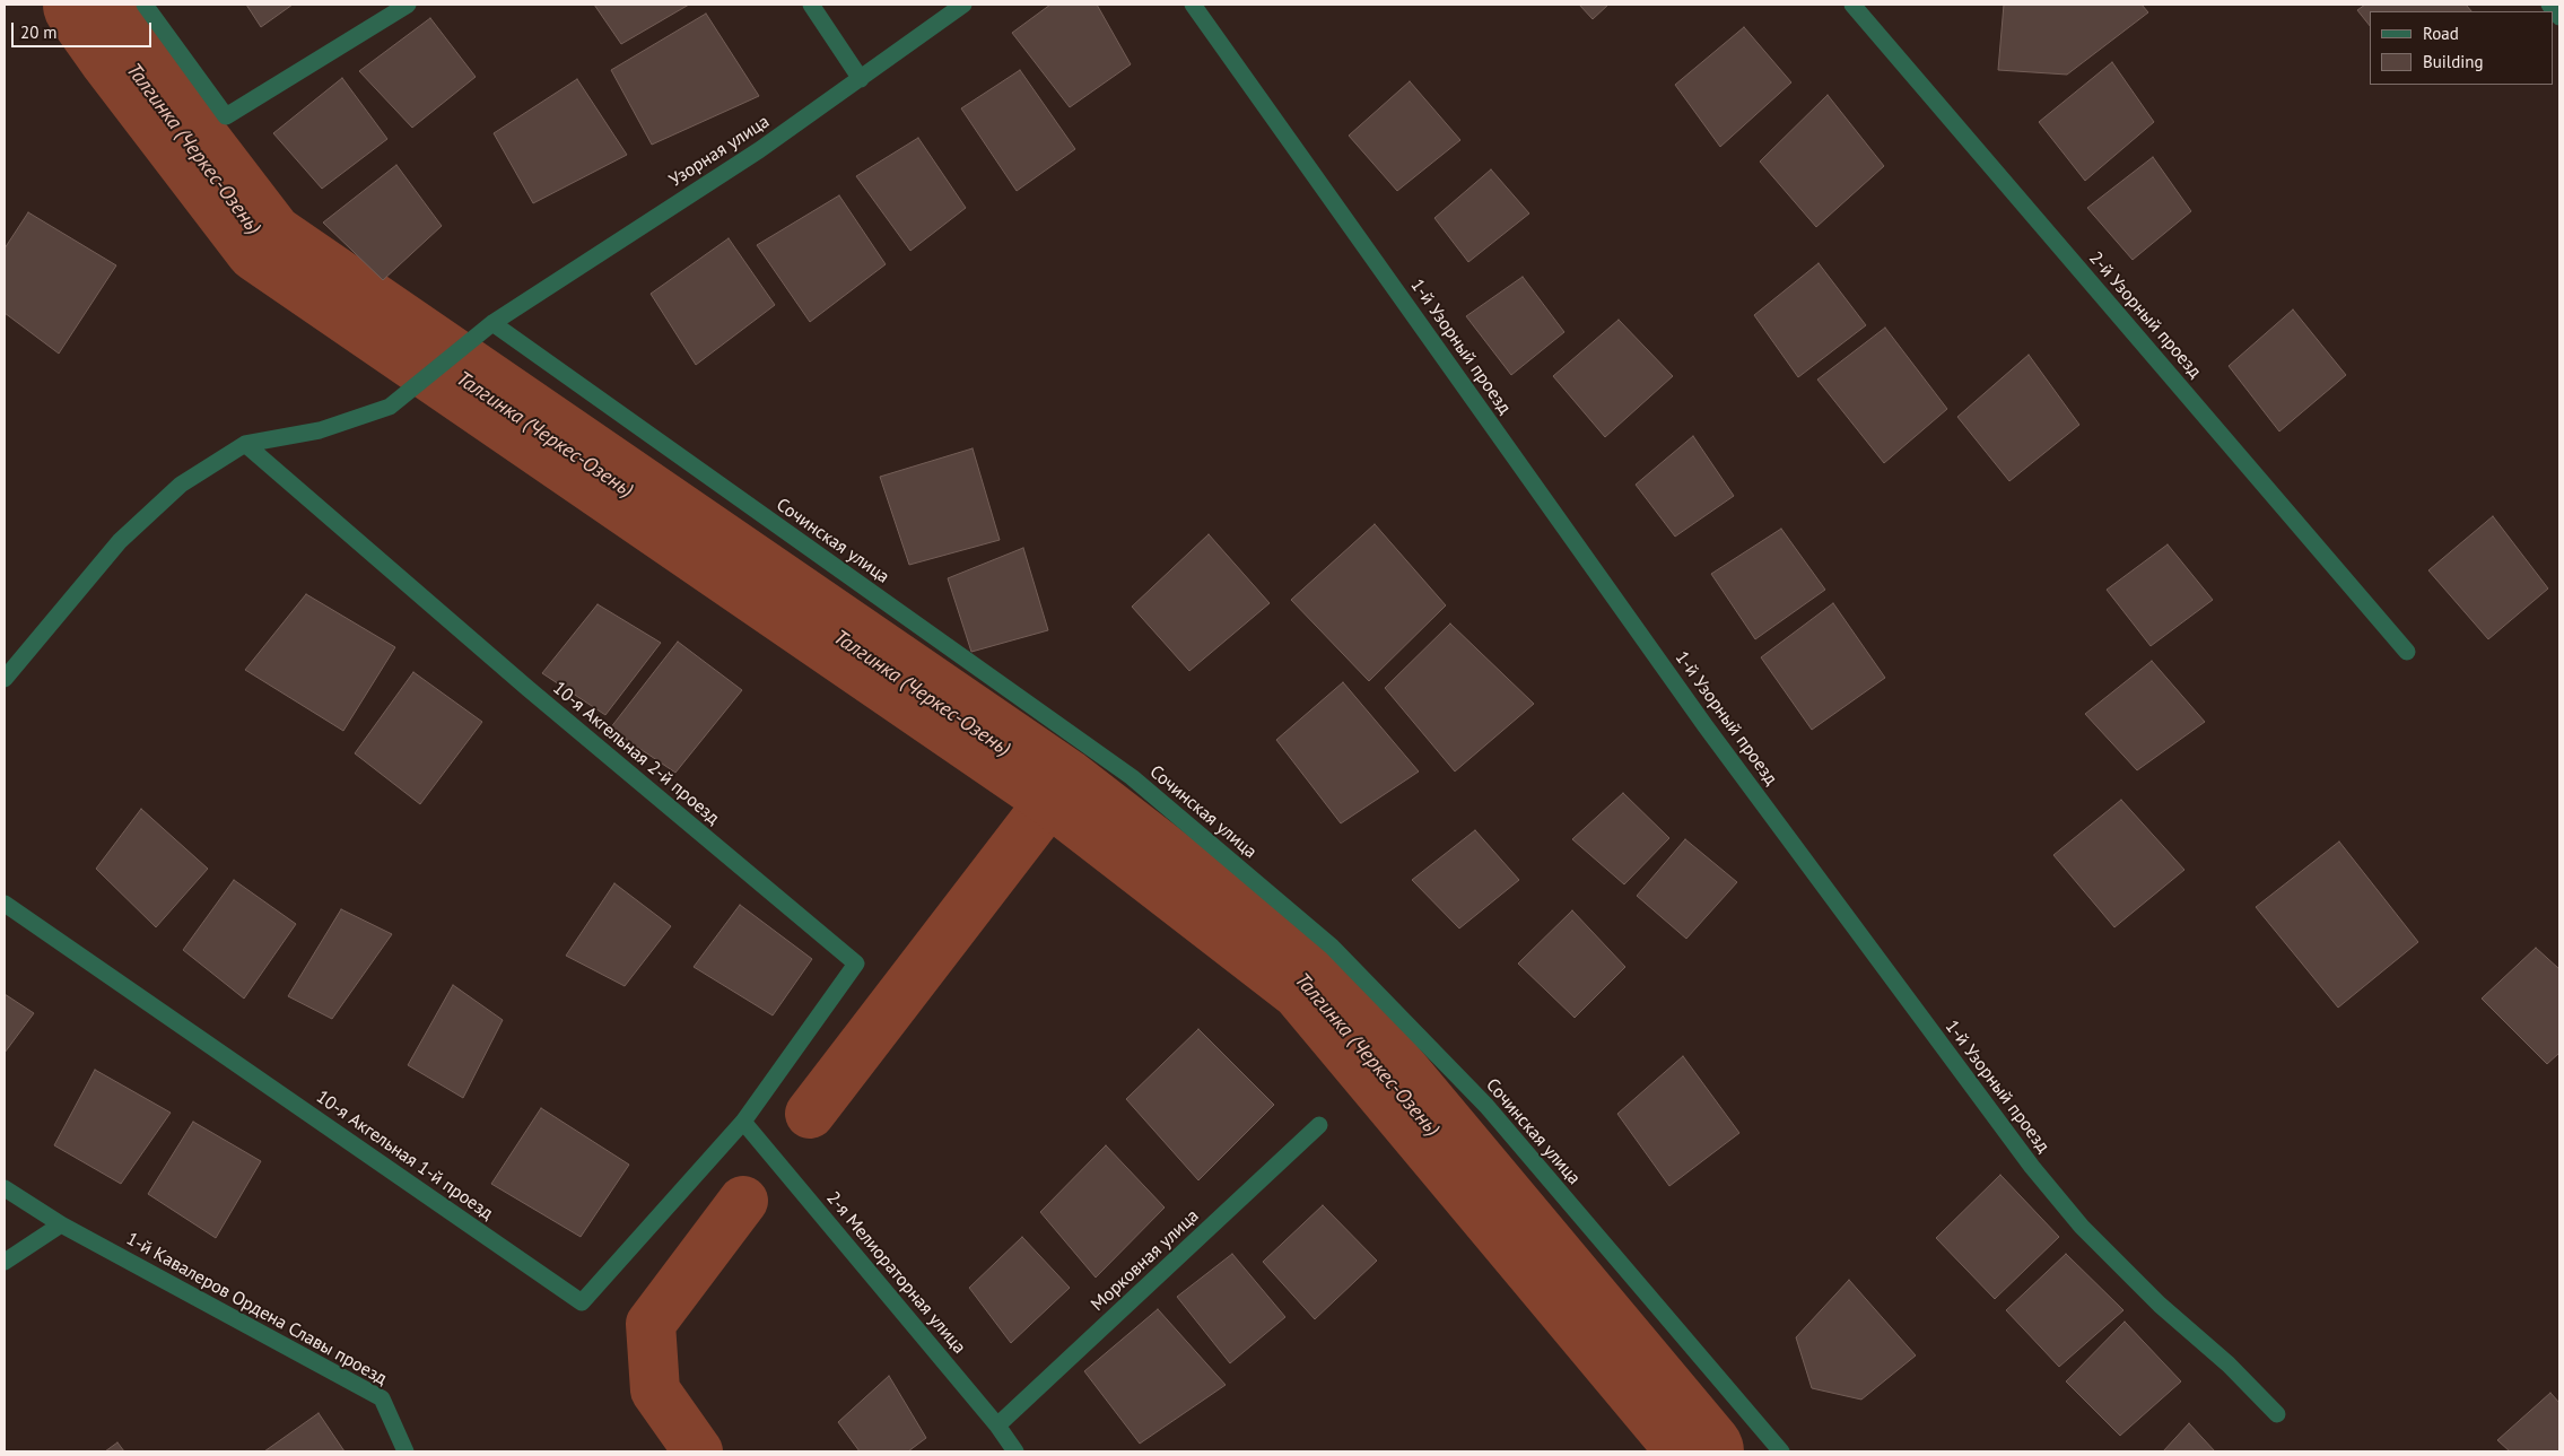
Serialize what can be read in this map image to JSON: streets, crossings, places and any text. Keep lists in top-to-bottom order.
{
  "streets": {
    "street": [
      "Узорная улица",
      "2-й Узорный проезд",
      "1-й Узорный проезд",
      "Сочинская улица",
      "10-я Акгельная 2-й проезд",
      "10-я Акгельная 1-й проезд",
      "Морковная улица",
      "2-я Мелиораторная улица",
      "1-й Кавалеров Ордена Славы проезд"
    ]
  },
  "crossings": [
    ["Узорная улица", "Сочинская улица"],
    ["Узорная улица", "10-я Акгельная 2-й проезд"],
    ["10-я Акгельная 2-й проезд", "10-я Акгельная 1-й проезд"],
    ["10-я Акгельная 2-й проезд", "2-я Мелиораторная улица"],
    ["10-я Акгельная 1-й проезд", "2-я Мелиораторная улица"],
    ["Морковная улица", "2-я Мелиораторная улица"]
  ],
  "water": ["Талгинка (Черкес-Озень)"],
  "legend": ["Road", "Building"],
  "scale_bar": "20 m"
}
